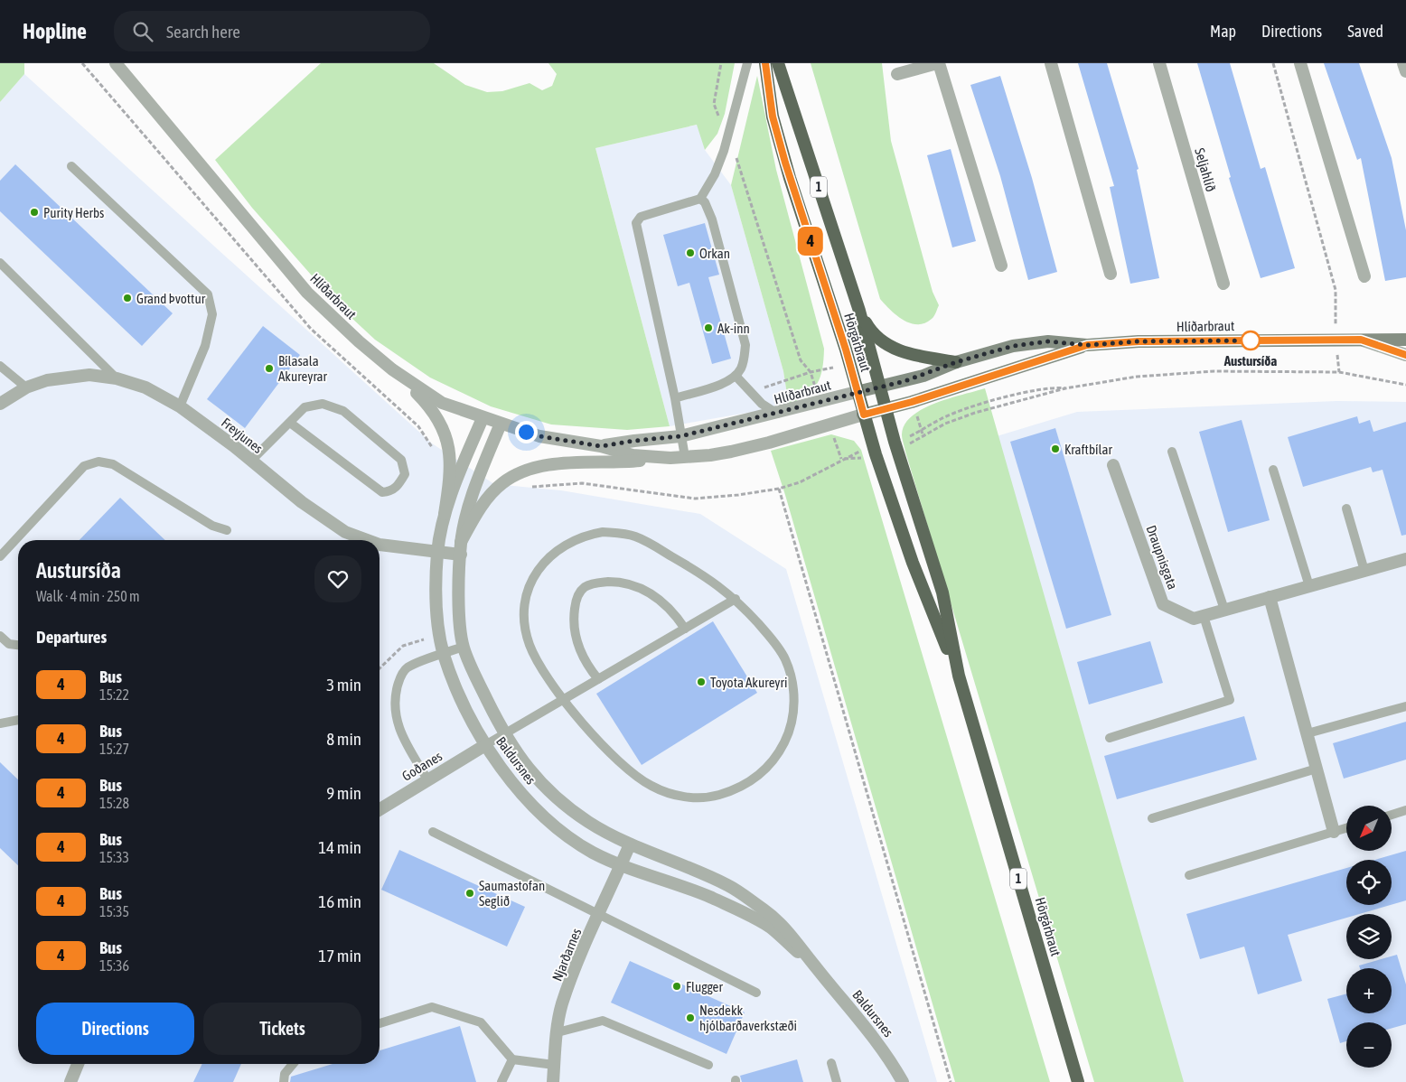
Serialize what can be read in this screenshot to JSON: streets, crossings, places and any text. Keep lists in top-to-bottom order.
{
  "streets": {
    "highway": ["1", "Hörgárbraut"],
    "main road": ["Hlíðarbraut"],
    "street": [
      "Seljahlíð",
      "Freyjunes",
      "Draupnisgata",
      "Baldursnes",
      "Goðanes",
      "Njarðarnes"
    ]
  },
  "crossings": [
    ["Hlíðarbraut", "Hörgárbraut"],
    ["Hlíðarbraut", "Baldursnes"],
    ["Freyjunes", "Baldursnes"],
    ["Baldursnes", "Goðanes"],
    ["Baldursnes", "Njarðarnes"]
  ],
  "places": [
    "Purity Herbs",
    "Orkan",
    "Grand Þvottur",
    "Ak-inn",
    "Austursíða",
    "Bílasala Akureyrar",
    "Kraftbílar",
    "Toyota Akureyri",
    "Saumastofan Seglið",
    "Flugger",
    "Nesdekk hjólbarðaverkstæði"
  ],
  "lines": ["bus line 4"],
  "north": "bottom left",
  "page": {
    "header": "Hopline",
    "search": "Search here",
    "nav": ["Map", "Directions", "Saved"],
    "on_map": "4",
    "heading": [
      ["Austursíða", "Walk · 4 min · 250 m"],
      "Departures"
    ],
    "list": [
      {
        "mark": "4",
        "name": "Bus",
        "note": "15:22",
        "value": "3 min"
      },
      {
        "mark": "4",
        "name": "Bus",
        "note": "15:27",
        "value": "8 min"
      },
      {
        "mark": "4",
        "name": "Bus",
        "note": "15:28",
        "value": "9 min"
      },
      {
        "mark": "4",
        "name": "Bus",
        "note": "15:33",
        "value": "14 min"
      },
      {
        "mark": "4",
        "name": "Bus",
        "note": "15:35",
        "value": "16 min"
      },
      {
        "mark": "4",
        "name": "Bus",
        "note": "15:36",
        "value": "17 min"
      }
    ],
    "map_buttons": ["+", "−"],
    "buttons": ["Directions", "Tickets"]
  }
}
